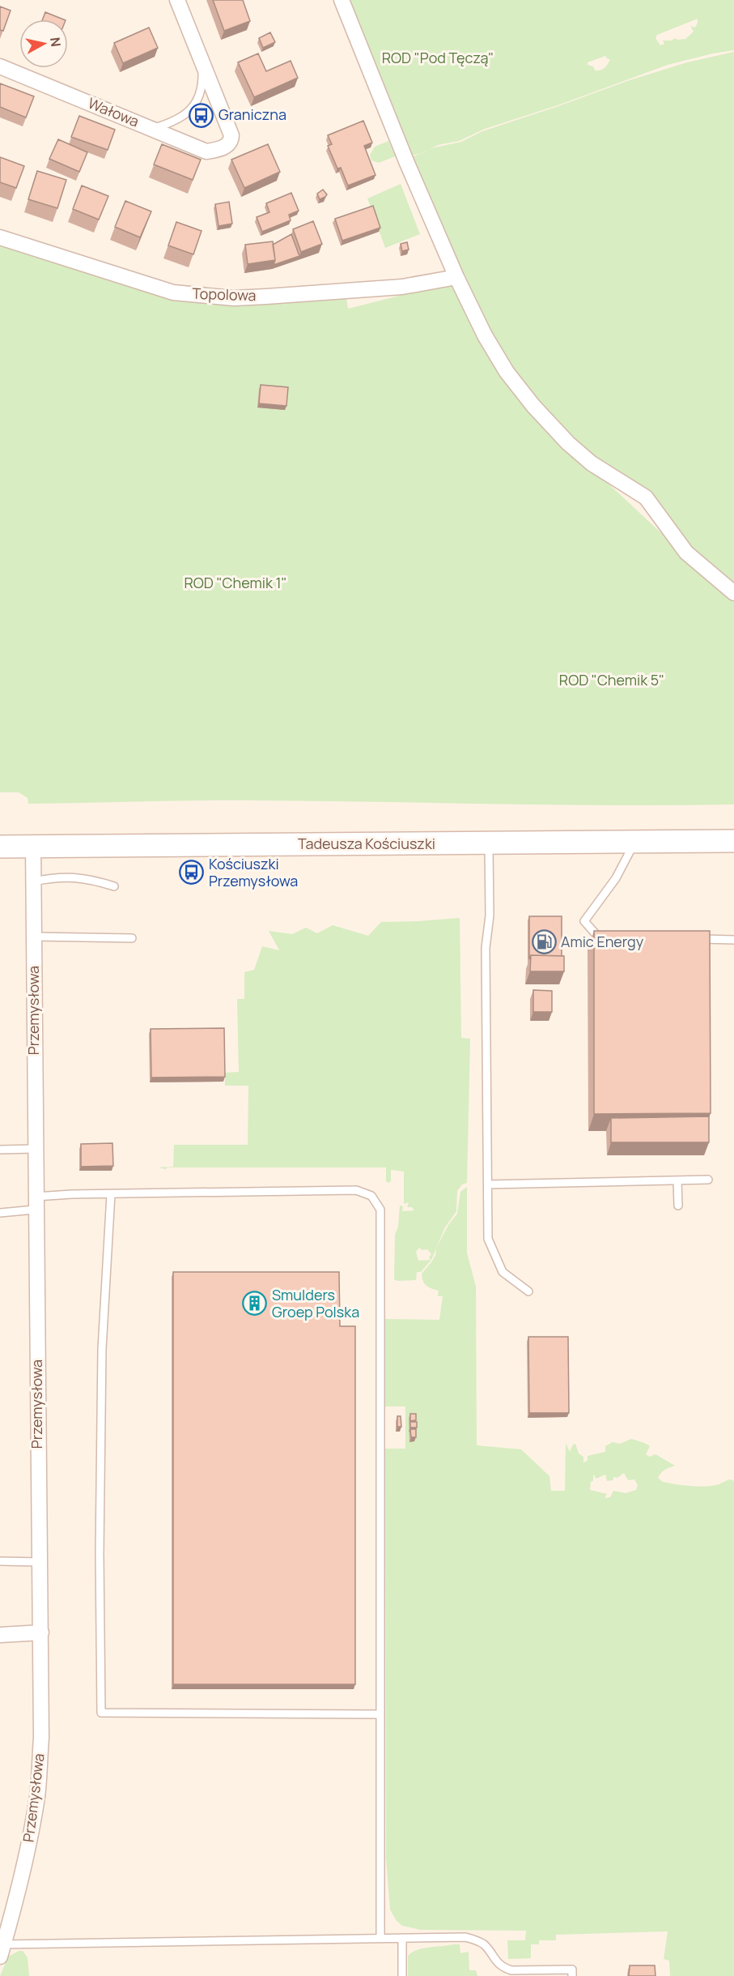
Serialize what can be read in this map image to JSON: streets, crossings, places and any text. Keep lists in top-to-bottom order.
{
  "streets": {
    "main road": ["Tadeusza Kościuszki"],
    "street": ["Wałowa", "Topolowa", "Przemysłowa"]
  },
  "crossings": [
    ["Tadeusza Kościuszki", "Przemysłowa"]
  ],
  "parks": ["ROD \"Pod Tęczą\"", "ROD \"Chemik 1\"", "ROD \"Chemik 5\""],
  "places": {
    "bus stop": ["Graniczna", "Kościuszki Przemysłowa"],
    "fuel station": ["Amic Energy"],
    "building": ["Smulders Groep Polska"]
  },
  "north": "right"
}
